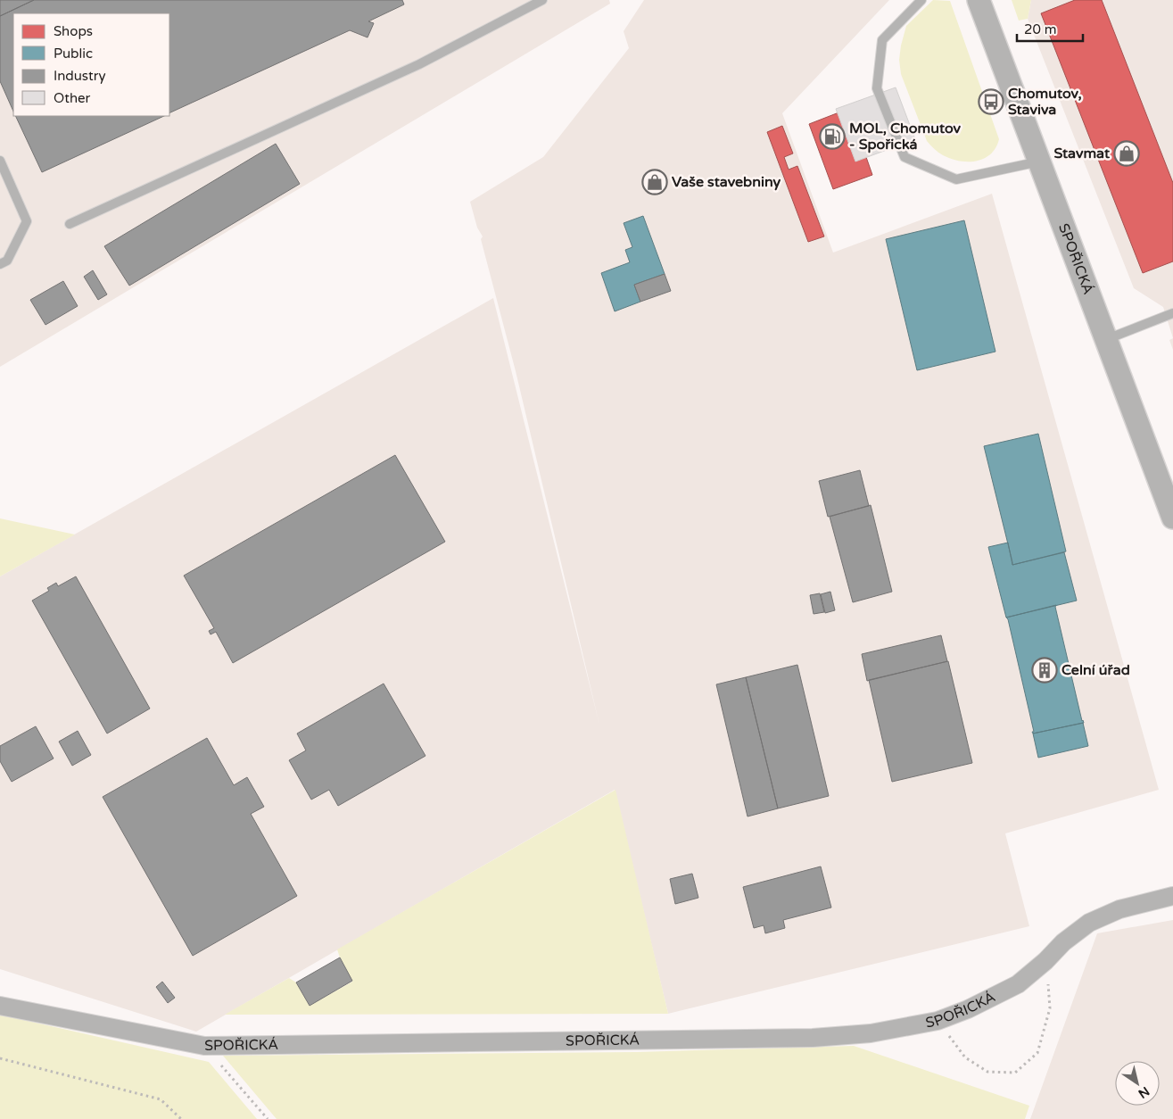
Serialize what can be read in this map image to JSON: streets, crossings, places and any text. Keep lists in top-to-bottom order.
{
  "streets": {
    "street": ["SPOŘICKÁ"]
  },
  "places": {
    "bus stop": ["Chomutov, Staviva"],
    "fuel station": ["MOL, Chomutov - Spořická"],
    "shop": ["Stavmat", "Vaše stavebniny"],
    "building": ["Celní úřad"]
  },
  "legend": [
    "Shops",
    "Public",
    "Industry",
    "Other"
  ],
  "scale_bar": "20 m",
  "north": "bottom right"
}
